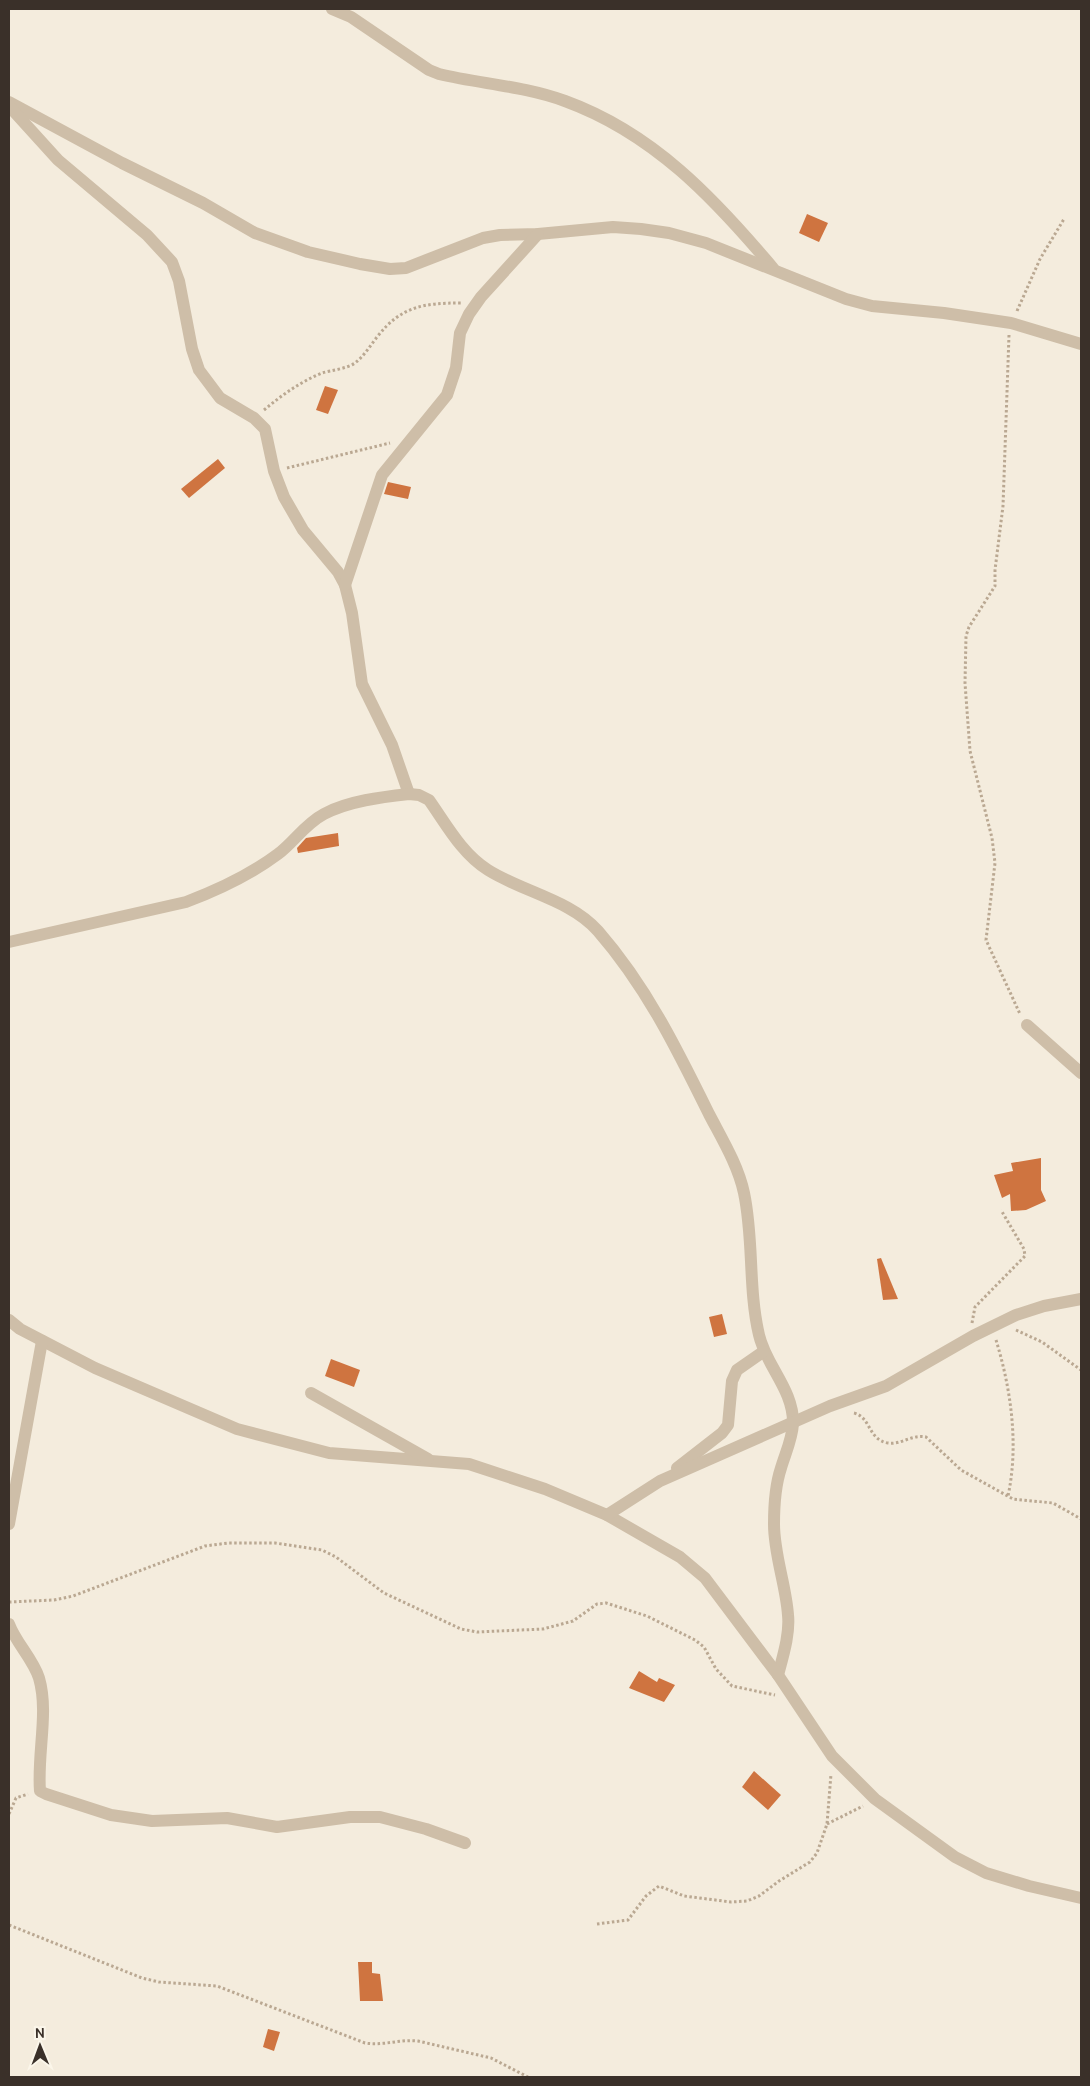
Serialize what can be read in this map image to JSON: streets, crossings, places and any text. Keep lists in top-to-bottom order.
{
  "north": "top"
}
